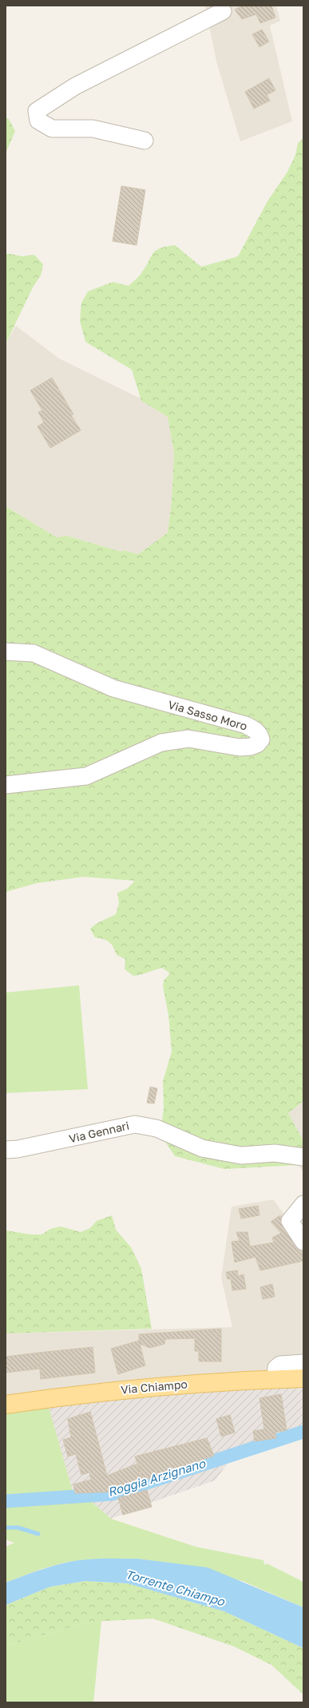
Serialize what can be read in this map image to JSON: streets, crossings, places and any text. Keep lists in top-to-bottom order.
{
  "streets": {
    "main road": ["Via Chiampo"],
    "street": ["Via Sasso Moro", "Via Gennari"]
  },
  "water": ["Roggia Arzignano", "Torrente Chiampo"]
}
